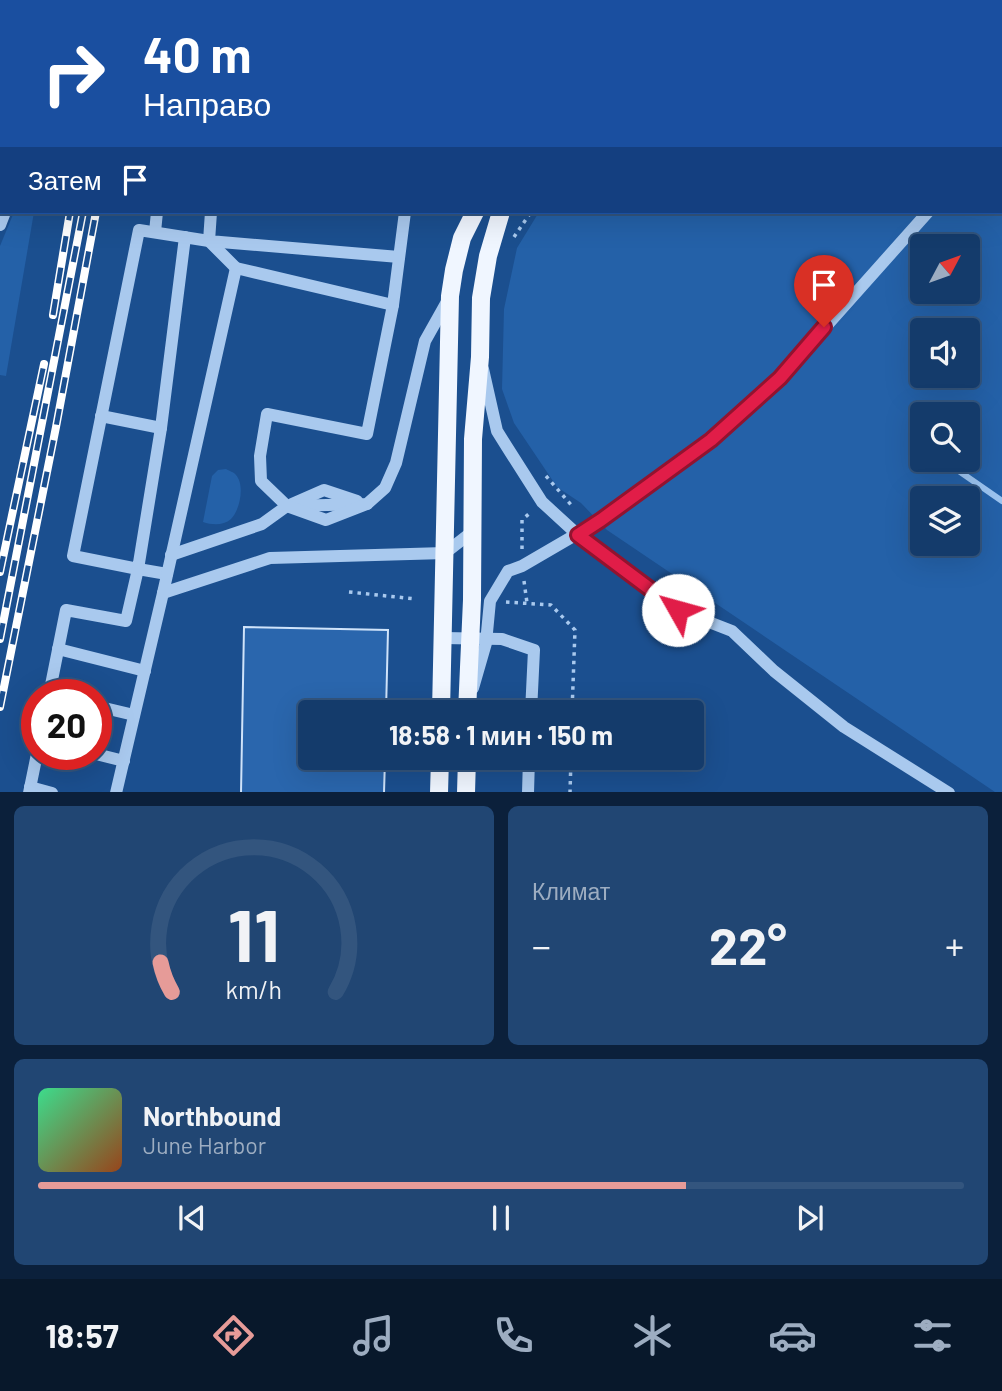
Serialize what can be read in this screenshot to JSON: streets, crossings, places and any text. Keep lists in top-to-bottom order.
{
  "north": "top right",
  "page": {
    "turn": ["40 m", "Направо"],
    "then": "Затем",
    "limit": "20",
    "trip": "18:58 · 1 мин · 150 m",
    "tile": "Климат",
    "heat": ["−", "22°", "+"],
    "song": ["Northbound", "June Harbor"],
    "tabs": "18:57",
    "gauge": ["11", "km/h"]
  }
}
